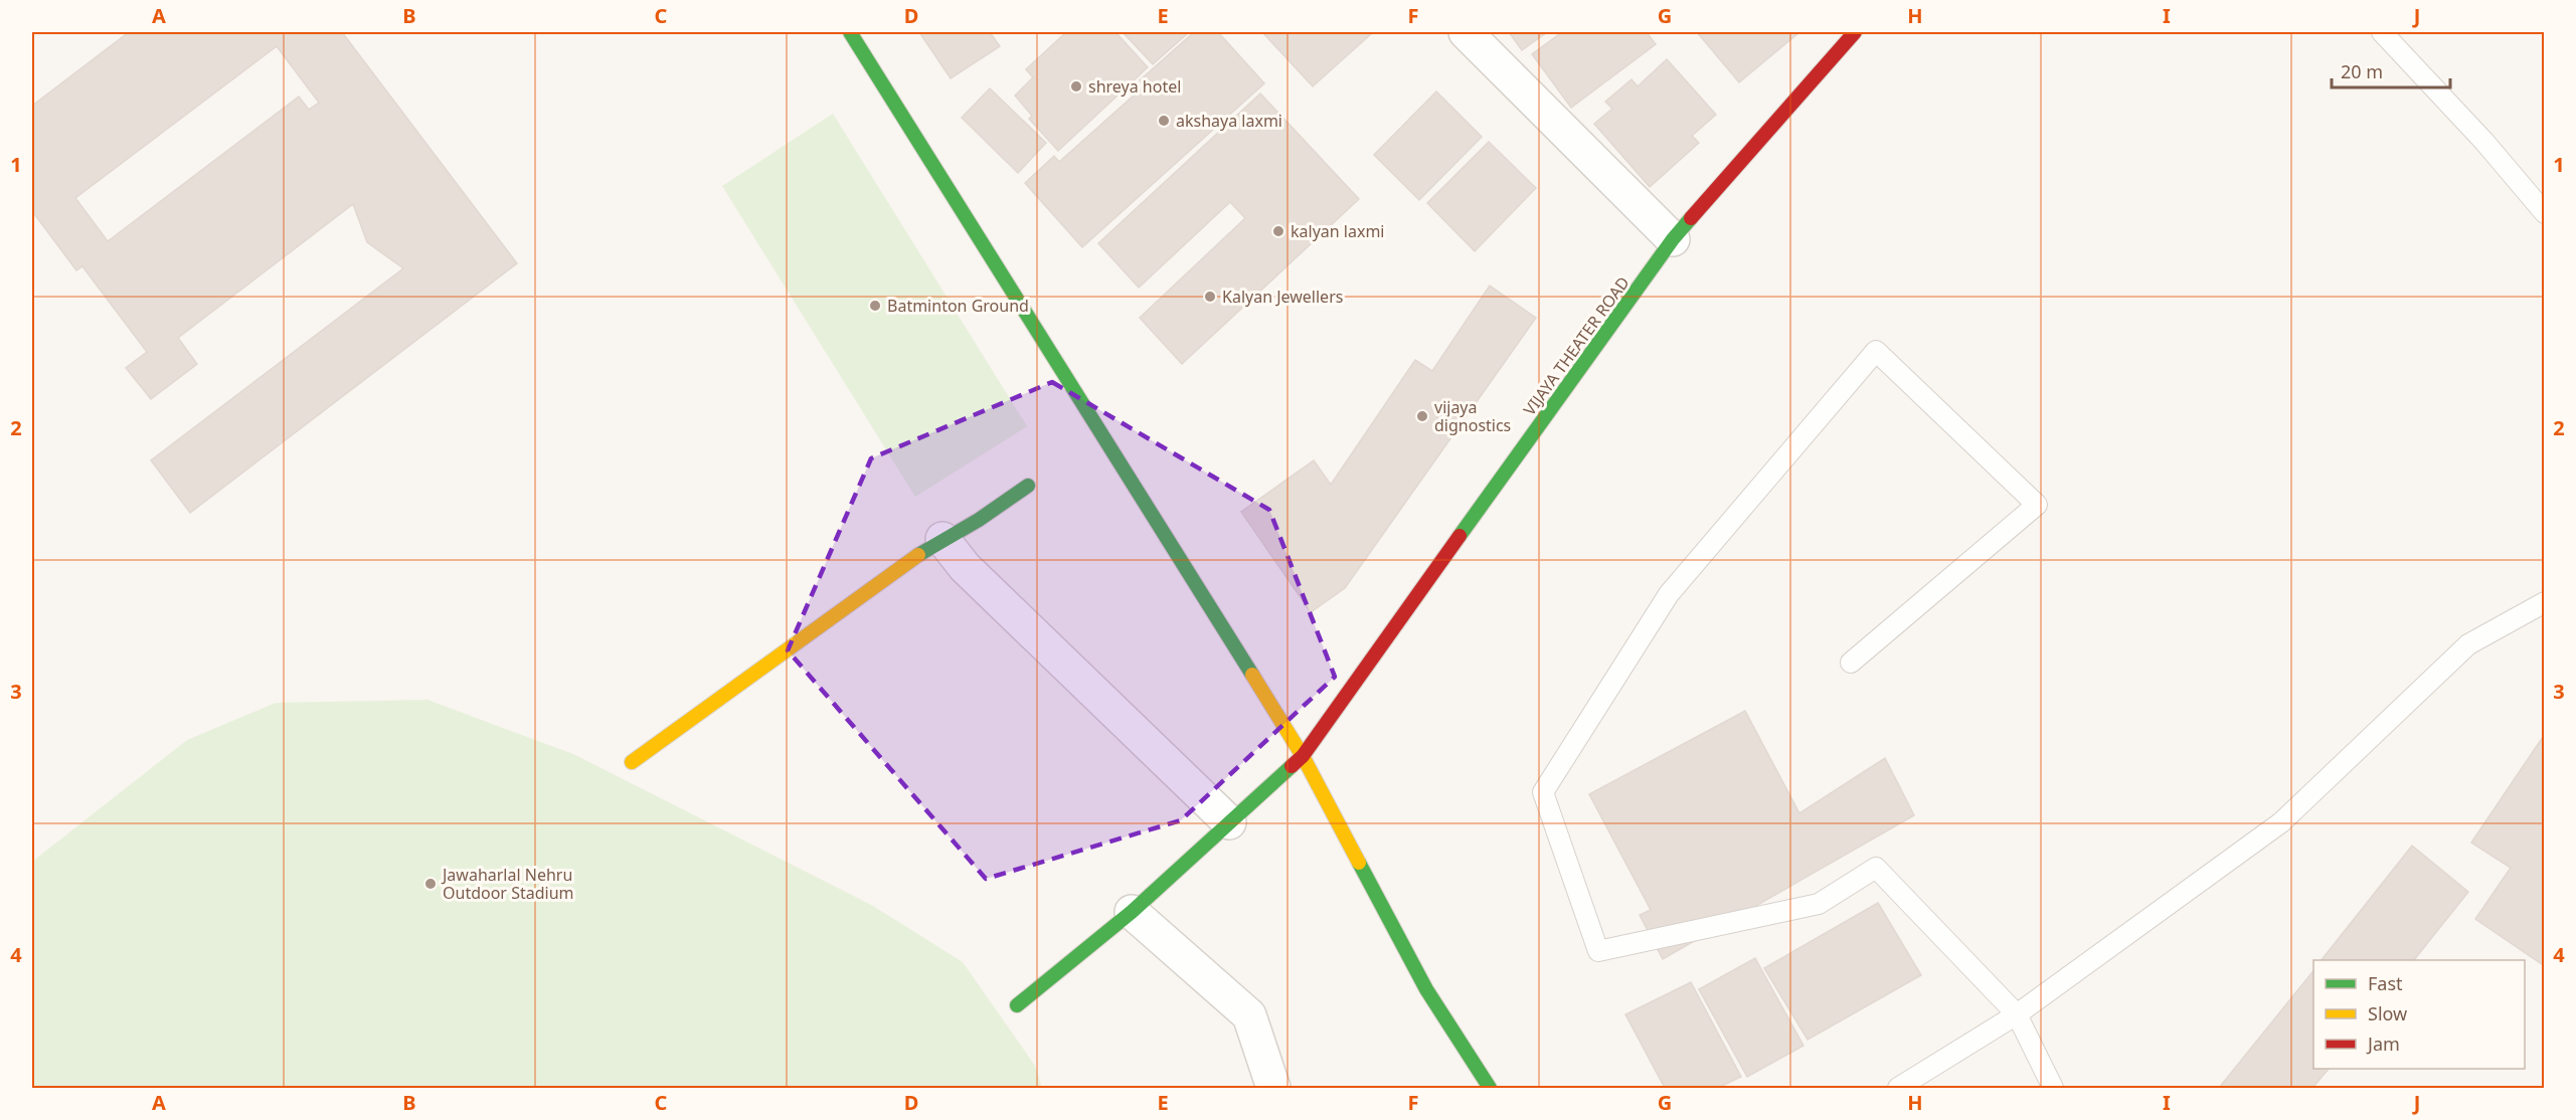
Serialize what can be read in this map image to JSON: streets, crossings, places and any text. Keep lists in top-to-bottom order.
{
  "streets": {
    "street": ["VIJAYA THEATER ROAD"]
  },
  "places": [
    "shreya hotel",
    "akshaya laxmi",
    "kalyan laxmi",
    "Kalyan Jewellers",
    "Batminton Ground",
    "vijaya dignostics",
    "Jawaharlal Nehru Outdoor Stadium"
  ],
  "legend": ["Fast", "Slow", "Jam"],
  "scale_bar": "20 m",
  "grid": {
    "columns": [
      "A",
      "B",
      "C",
      "D",
      "E",
      "F",
      "G",
      "H",
      "I",
      "J"
    ],
    "rows": [
      "1",
      "2",
      "3",
      "4"
    ]
  }
}
